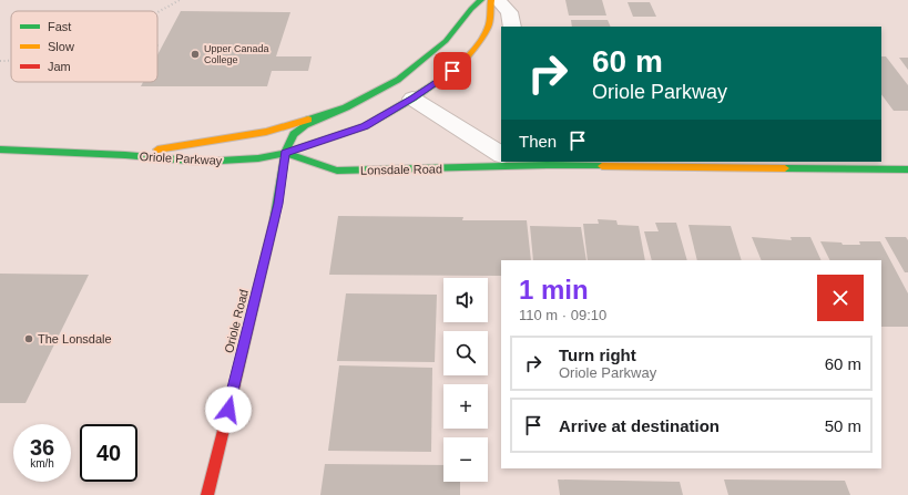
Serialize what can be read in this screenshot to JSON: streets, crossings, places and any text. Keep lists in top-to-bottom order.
{
  "streets": {
    "main road": ["Oriole Parkway", "Lonsdale Road", "Oriole Road"]
  },
  "crossings": [
    ["Oriole Parkway", "Lonsdale Road"],
    ["Oriole Parkway", "Oriole Road"],
    ["Lonsdale Road", "Oriole Road"]
  ],
  "places": ["Upper Canada College", "The Lonsdale"],
  "legend": ["Fast", "Slow", "Jam"],
  "page": {
    "turn": ["60 m", "Oriole Parkway"],
    "then": "Then",
    "heading": ["1 min", "110 m · 09:10"],
    "map_buttons": ["+", "−"],
    "list": [
      {
        "name": "Turn right",
        "note": "Oriole Parkway",
        "value": "60 m"
      },
      {
        "name": "Arrive at destination",
        "value": "50 m"
      }
    ],
    "speed": "36 km/h",
    "limit": "40"
  }
}
